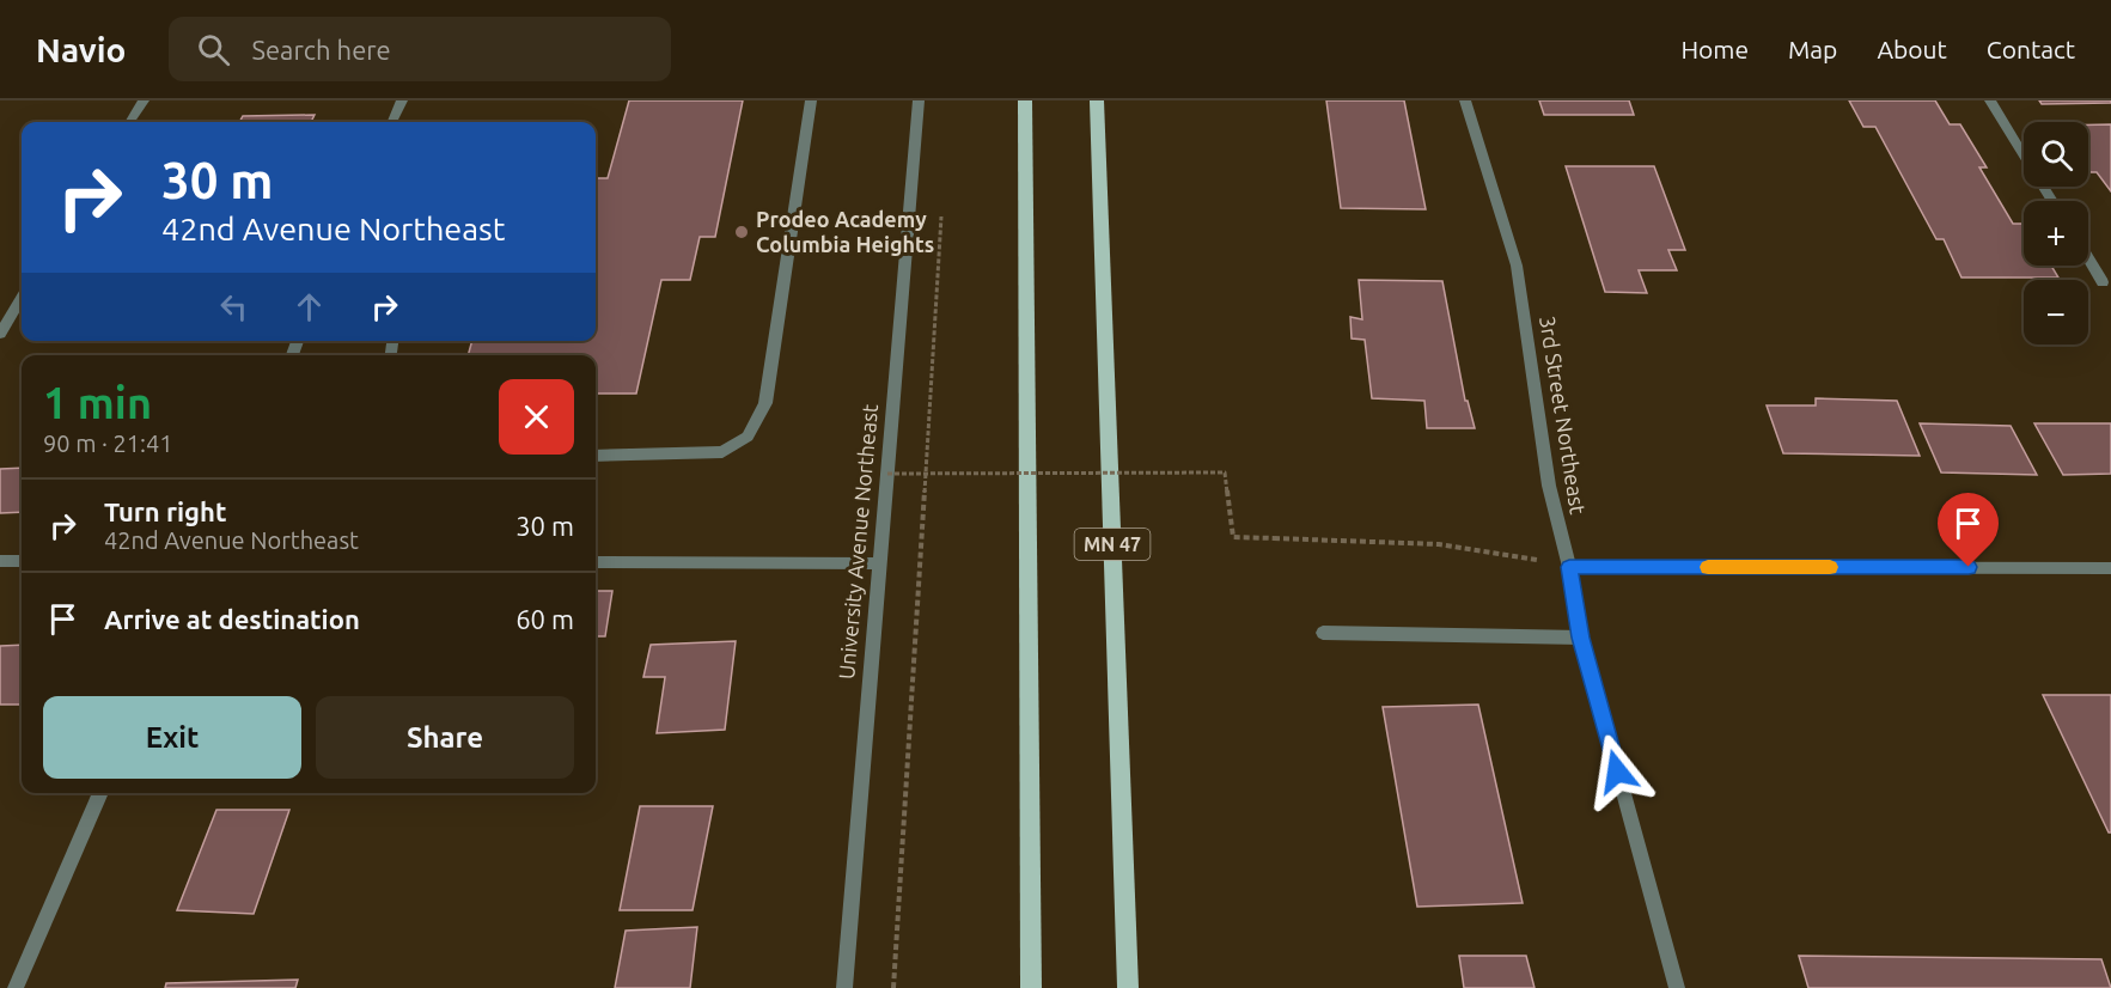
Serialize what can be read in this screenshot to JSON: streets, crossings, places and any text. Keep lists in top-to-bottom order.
{
  "streets": {
    "main road": ["MN 47"],
    "street": ["3rd Street Northeast", "University Avenue Northeast"]
  },
  "places": ["Prodeo Academy Columbia Heights"],
  "page": {
    "header": "Navio",
    "search": "Search here",
    "nav": [
      "Home",
      "Map",
      "About",
      "Contact"
    ],
    "map_buttons": ["+", "−"],
    "turn": ["30 m", "42nd Avenue Northeast"],
    "heading": ["1 min", "90 m · 21:41"],
    "list": [
      {
        "name": "Turn right",
        "note": "42nd Avenue Northeast",
        "value": "30 m"
      },
      {
        "name": "Arrive at destination",
        "value": "60 m"
      }
    ],
    "buttons": ["Exit", "Share"]
  }
}
